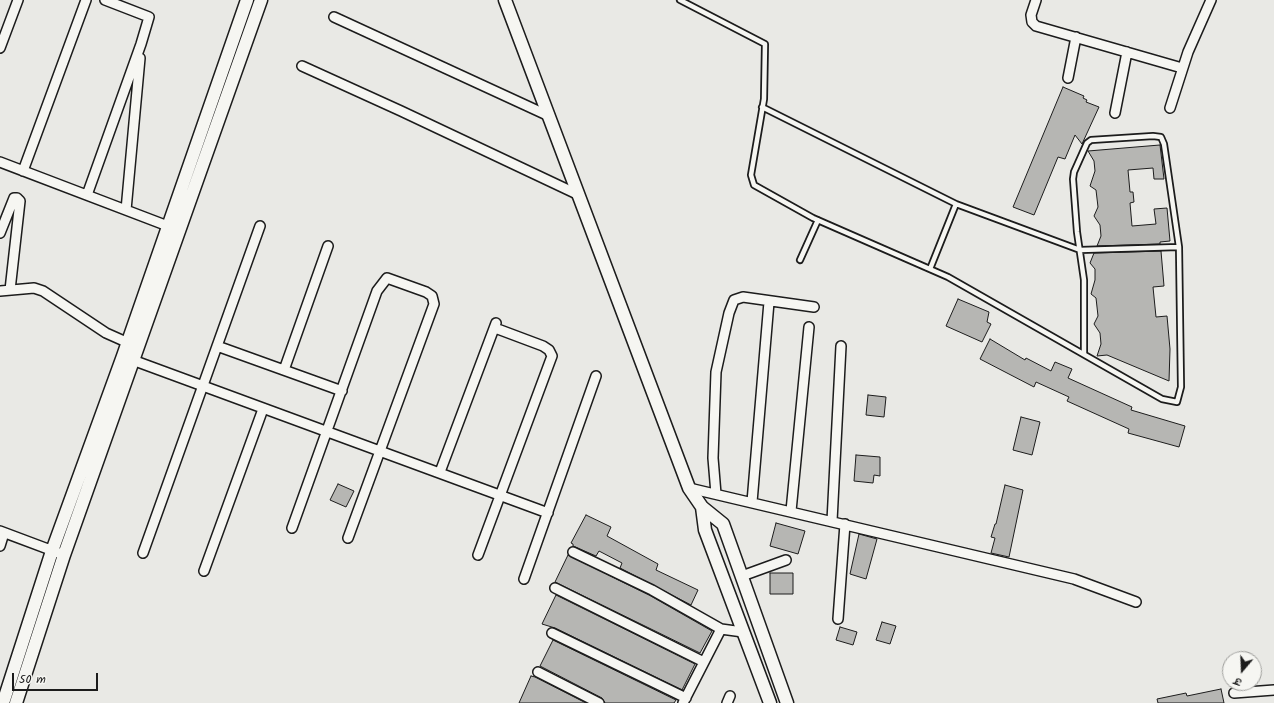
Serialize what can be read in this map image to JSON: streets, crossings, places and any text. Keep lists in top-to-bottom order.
{
  "scale_bar": "50 m",
  "north": "bottom"
}
